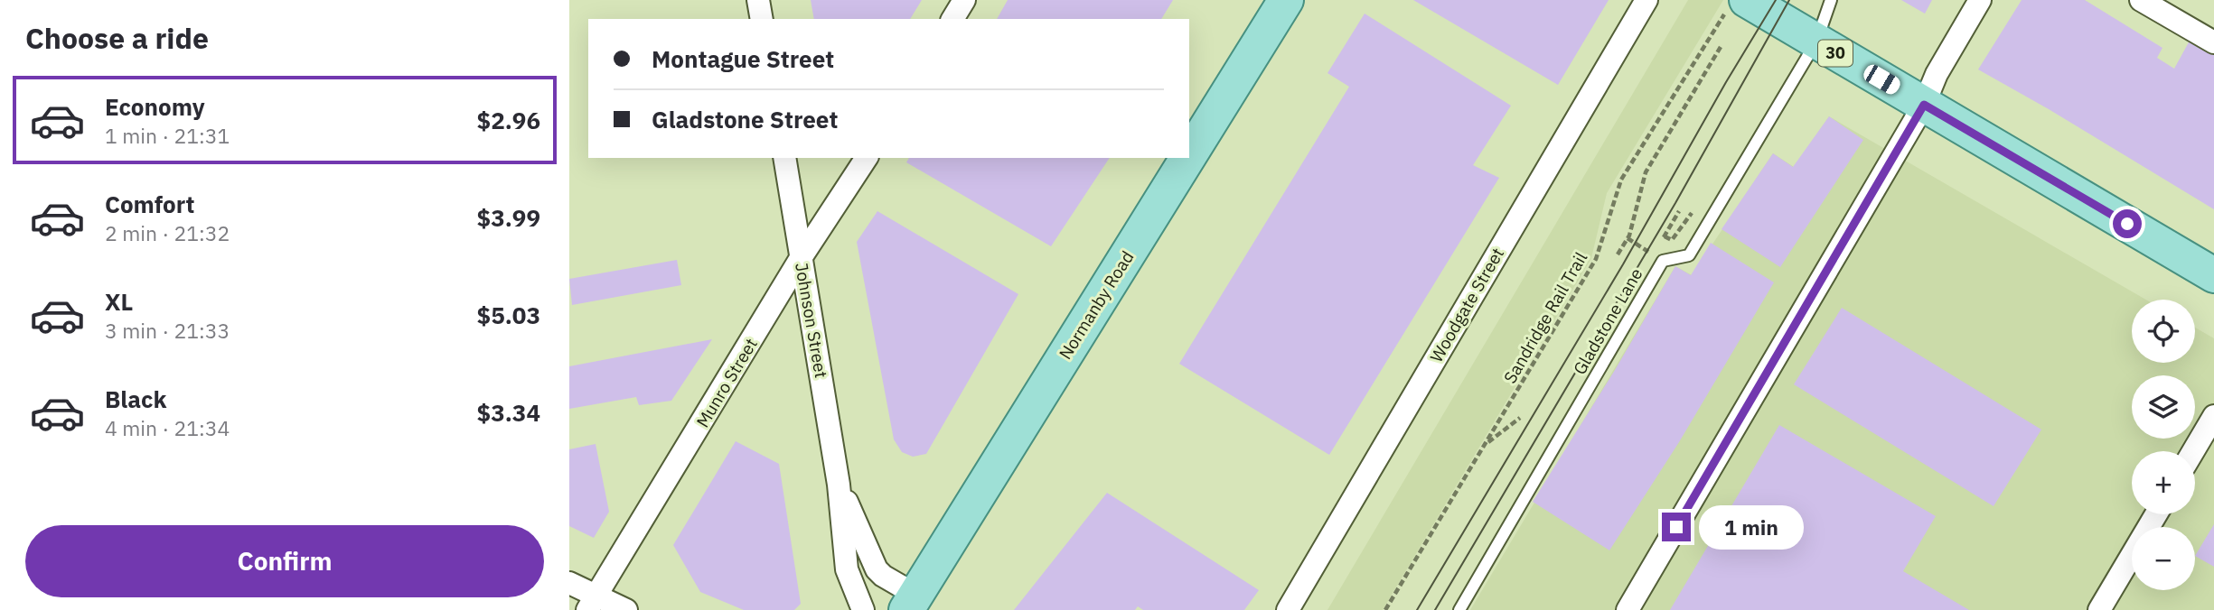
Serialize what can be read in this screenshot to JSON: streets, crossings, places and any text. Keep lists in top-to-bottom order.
{
  "streets": {
    "main road": ["30", "Normanby Road"],
    "street": ["Woodgate Street", "Johnson Street", "Munro Street"],
    "lane": ["Gladstone Lane"],
    "path": ["Sandridge Rail Trail"]
  },
  "crossings": [
    ["30", "Sandridge Rail Trail"],
    ["30", "Gladstone Lane"],
    ["Normanby Road", "Johnson Street"],
    ["Johnson Street", "Munro Street"]
  ],
  "page": {
    "heading": "Choose a ride",
    "banner": ["Montague Street", "Gladstone Street"],
    "list": [
      {
        "name": "Economy",
        "note": "1 min · 21:31",
        "value": "$2.96"
      },
      {
        "name": "Comfort",
        "note": "2 min · 21:32",
        "value": "$3.99"
      },
      {
        "name": "XL",
        "note": "3 min · 21:33",
        "value": "$5.03"
      },
      {
        "name": "Black",
        "note": "4 min · 21:34",
        "value": "$3.34"
      }
    ],
    "map_buttons": ["+", "−"],
    "bubble": "1 min",
    "buttons": "Confirm"
  }
}
